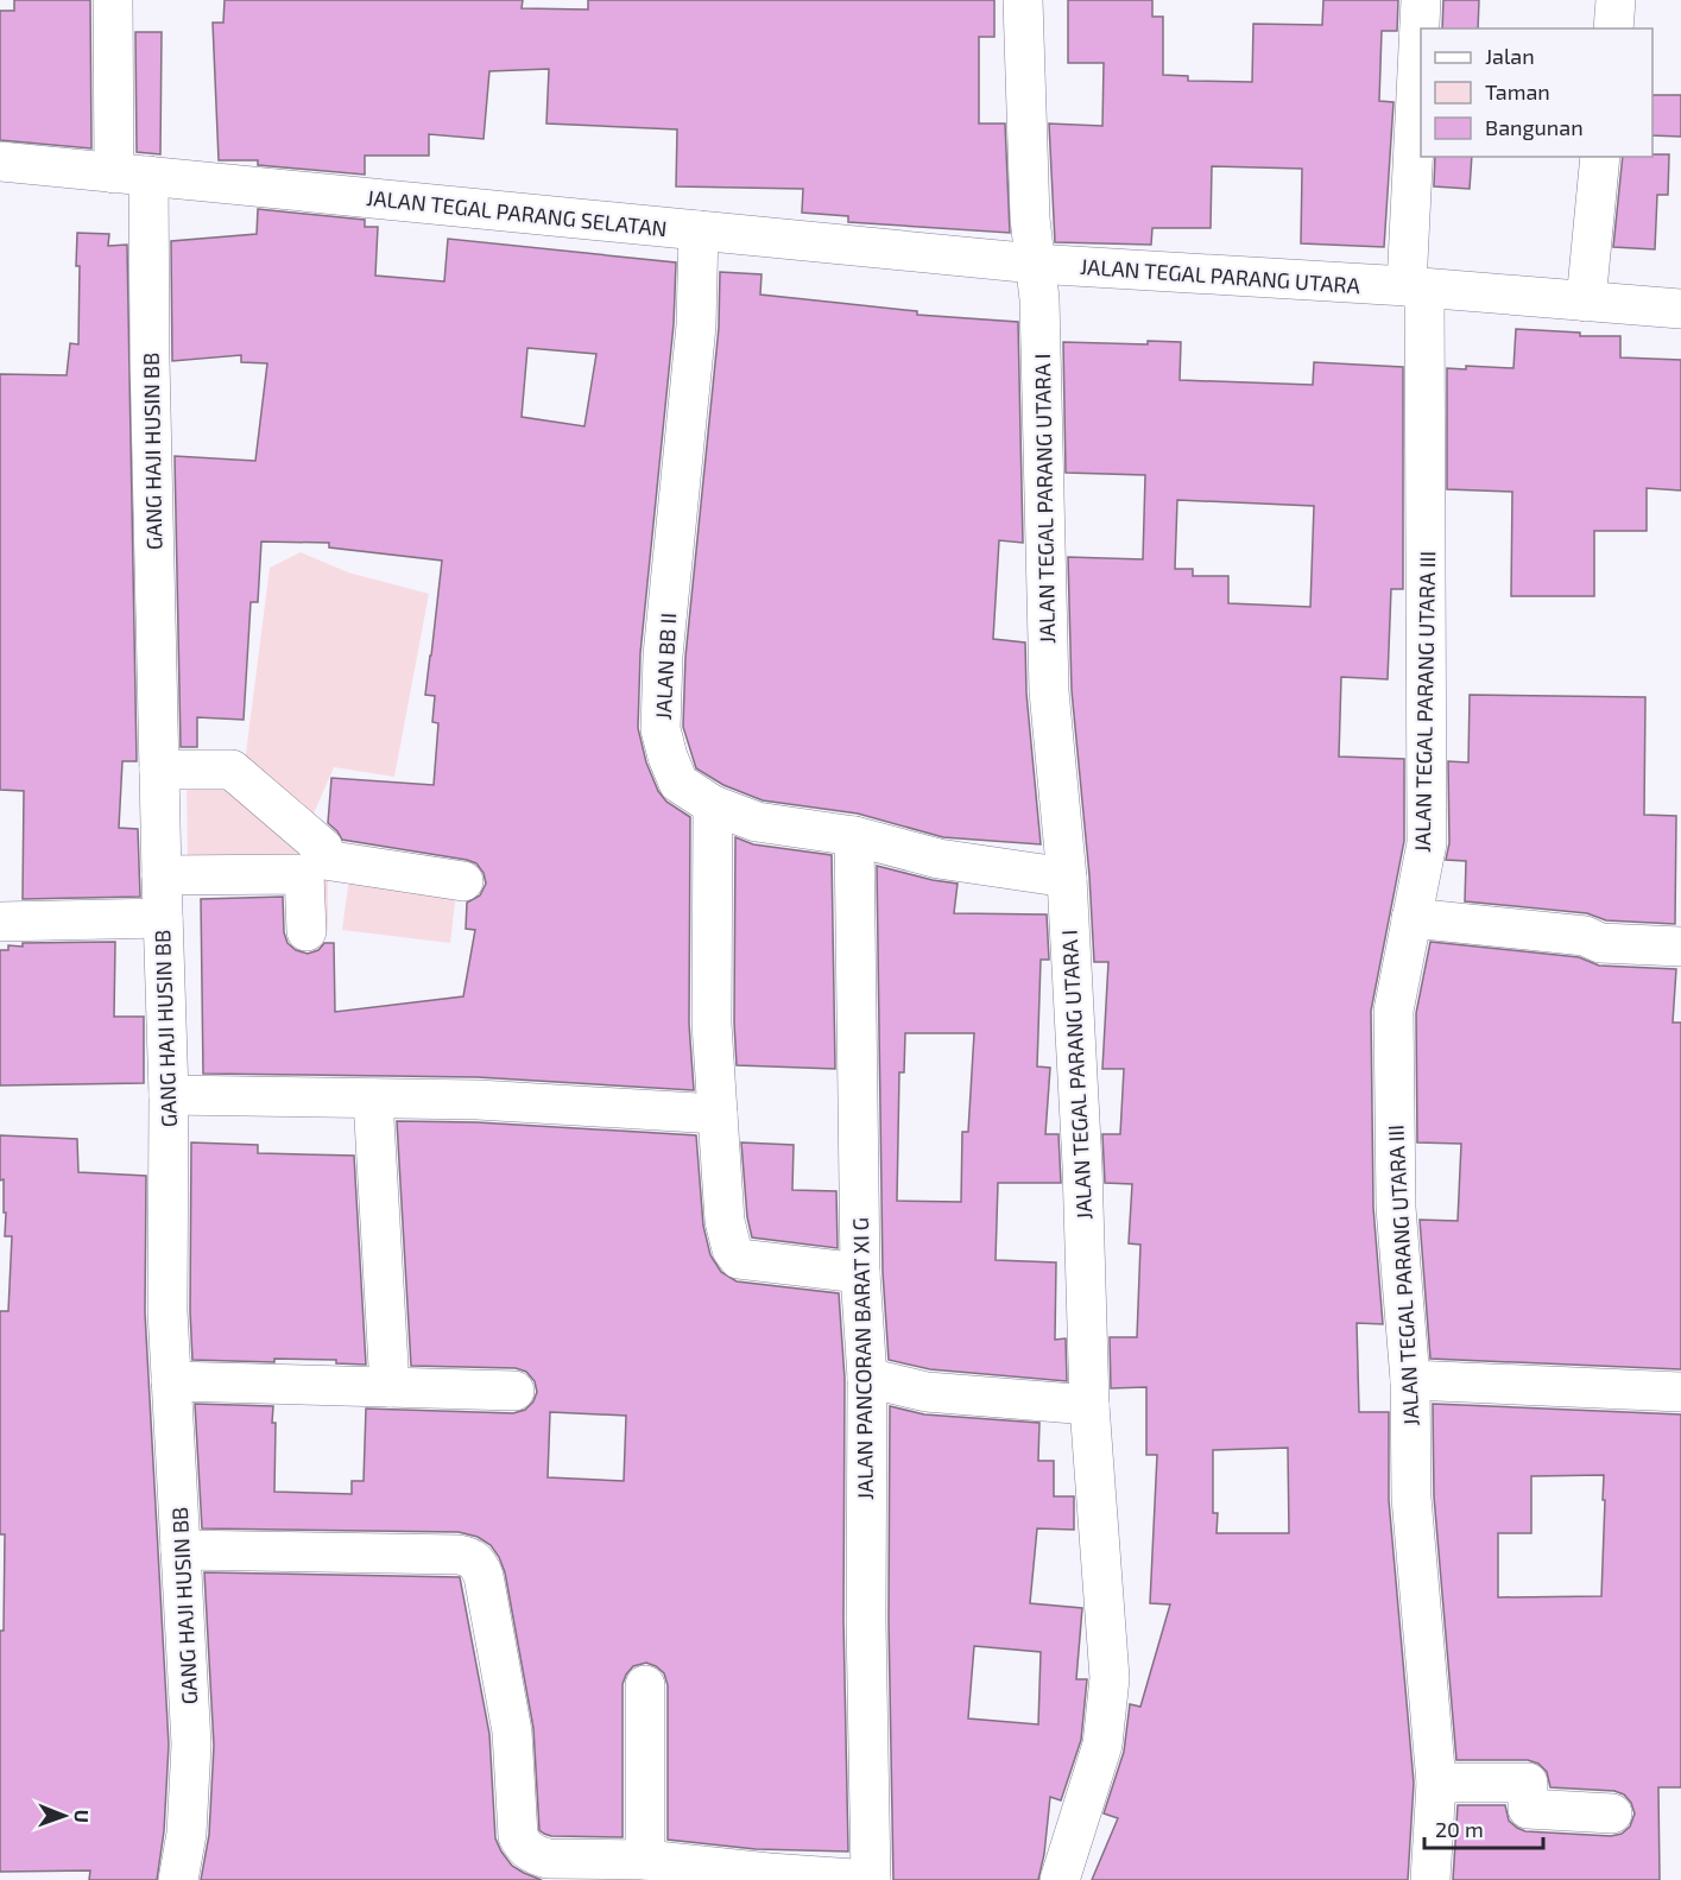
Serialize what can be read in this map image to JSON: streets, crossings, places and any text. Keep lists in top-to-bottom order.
{
  "streets": {
    "street": [
      "JALAN TEGAL PARANG SELATAN",
      "JALAN TEGAL PARANG UTARA",
      "GANG HAJI HUSIN BB",
      "JALAN TEGAL PARANG UTARA I",
      "JALAN BB II",
      "JALAN TEGAL PARANG UTARA III",
      "JALAN PANCORAN BARAT XI G"
    ]
  },
  "crossings": [
    ["JALAN TEGAL PARANG SELATAN", "JALAN TEGAL PARANG UTARA"],
    ["JALAN TEGAL PARANG SELATAN", "GANG HAJI HUSIN BB"],
    ["JALAN TEGAL PARANG SELATAN", "JALAN TEGAL PARANG UTARA I"],
    ["JALAN TEGAL PARANG SELATAN", "JALAN BB II"],
    ["JALAN TEGAL PARANG UTARA", "JALAN TEGAL PARANG UTARA I"],
    ["JALAN TEGAL PARANG UTARA", "JALAN TEGAL PARANG UTARA III"],
    ["JALAN TEGAL PARANG UTARA I", "JALAN BB II"],
    ["JALAN BB II", "JALAN PANCORAN BARAT XI G"]
  ],
  "legend": ["Jalan", "Taman", "Bangunan"],
  "scale_bar": "20 m",
  "north": "right"
}
